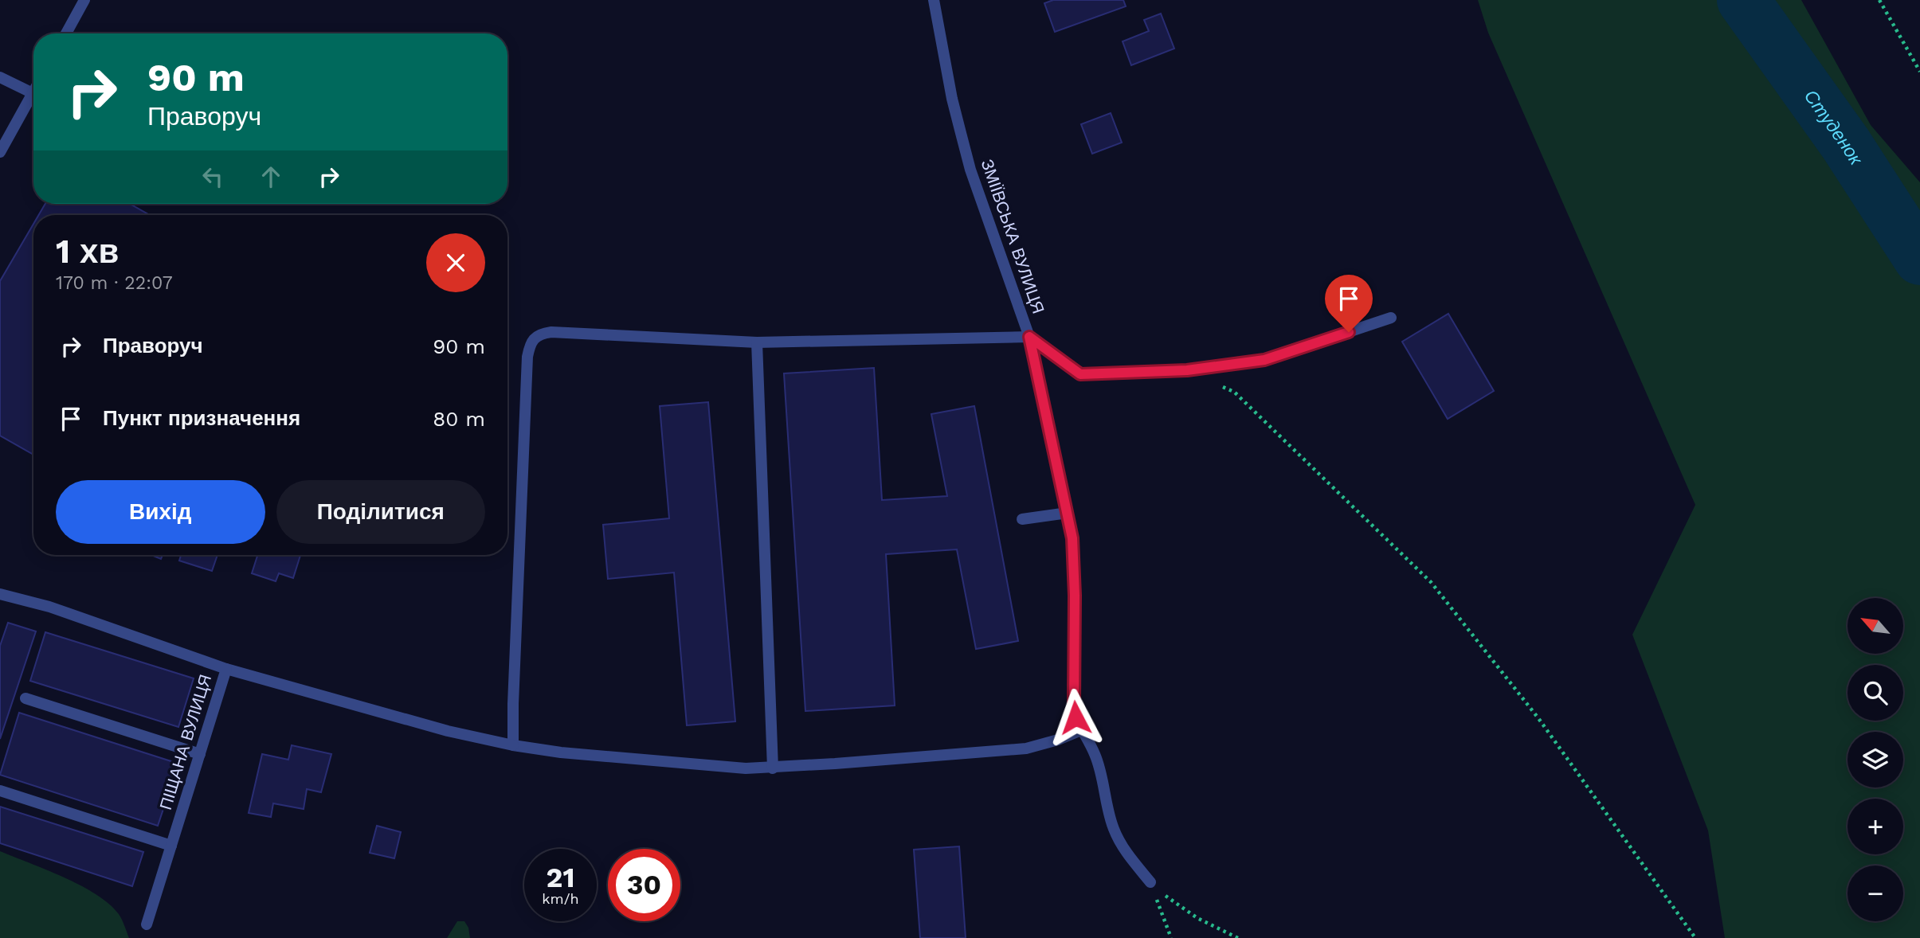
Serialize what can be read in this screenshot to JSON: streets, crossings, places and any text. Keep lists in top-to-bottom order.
{
  "streets": {
    "street": ["ЗМІЇВСЬКА ВУЛИЦЯ", "ПІЩАНА ВУЛИЦЯ"]
  },
  "water": ["Студенок"],
  "north": "top left",
  "page": {
    "turn": ["90 m", "Праворуч"],
    "heading": ["1 хв", "170 m · 22:07"],
    "list": [
      {
        "name": "Праворуч",
        "value": "90 m"
      },
      {
        "name": "Пункт призначення",
        "value": "80 m"
      }
    ],
    "buttons": ["Вихід", "Поділитися"],
    "map_buttons": ["+", "−"],
    "speed": "21 km/h",
    "limit": "30"
  }
}
